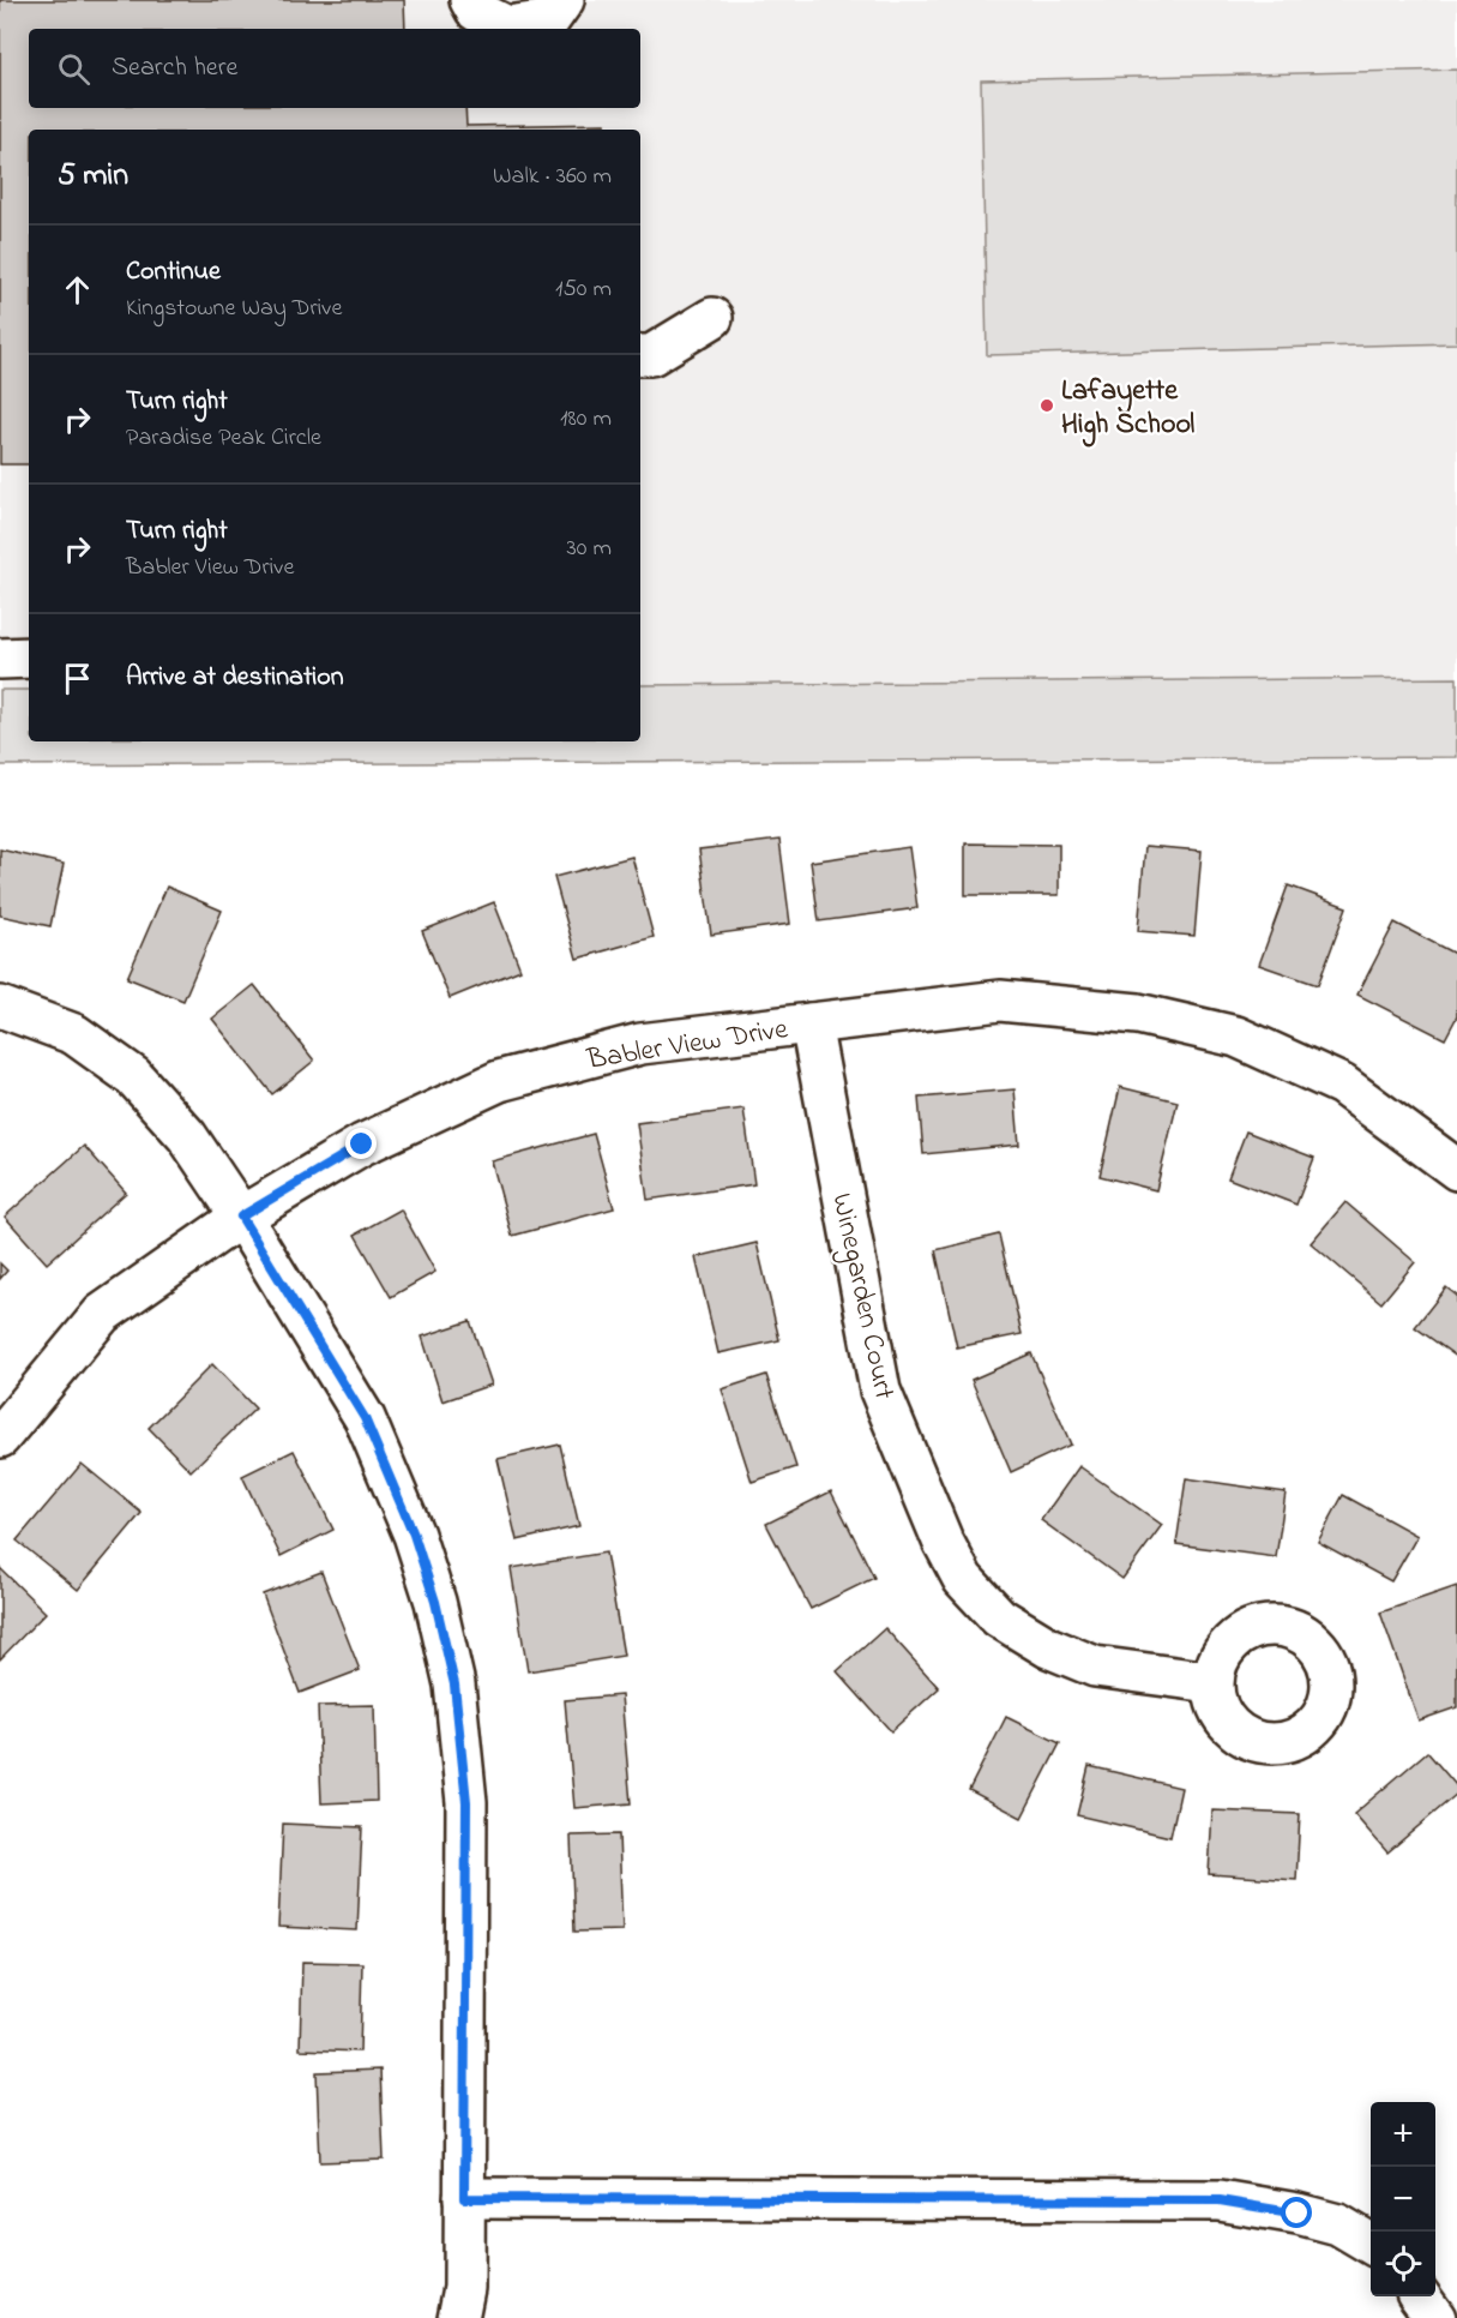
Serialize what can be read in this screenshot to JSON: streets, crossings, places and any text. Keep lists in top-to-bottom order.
{
  "streets": {
    "street": ["Babler View Drive", "Winegarden Court"]
  },
  "crossings": [
    ["Babler View Drive", "Winegarden Court"]
  ],
  "places": ["Lafayette High School"],
  "page": {
    "search": "Search here",
    "heading": ["5 min", "Walk · 360 m"],
    "list": [
      ["Continue", "Kingstowne Way Drive", "150 m"],
      ["Turn right", "Paradise Peak Circle", "180 m"],
      ["Turn right", "Babler View Drive", "30 m"],
      "Arrive at destination"
    ],
    "map_buttons": ["+", "−"]
  }
}
